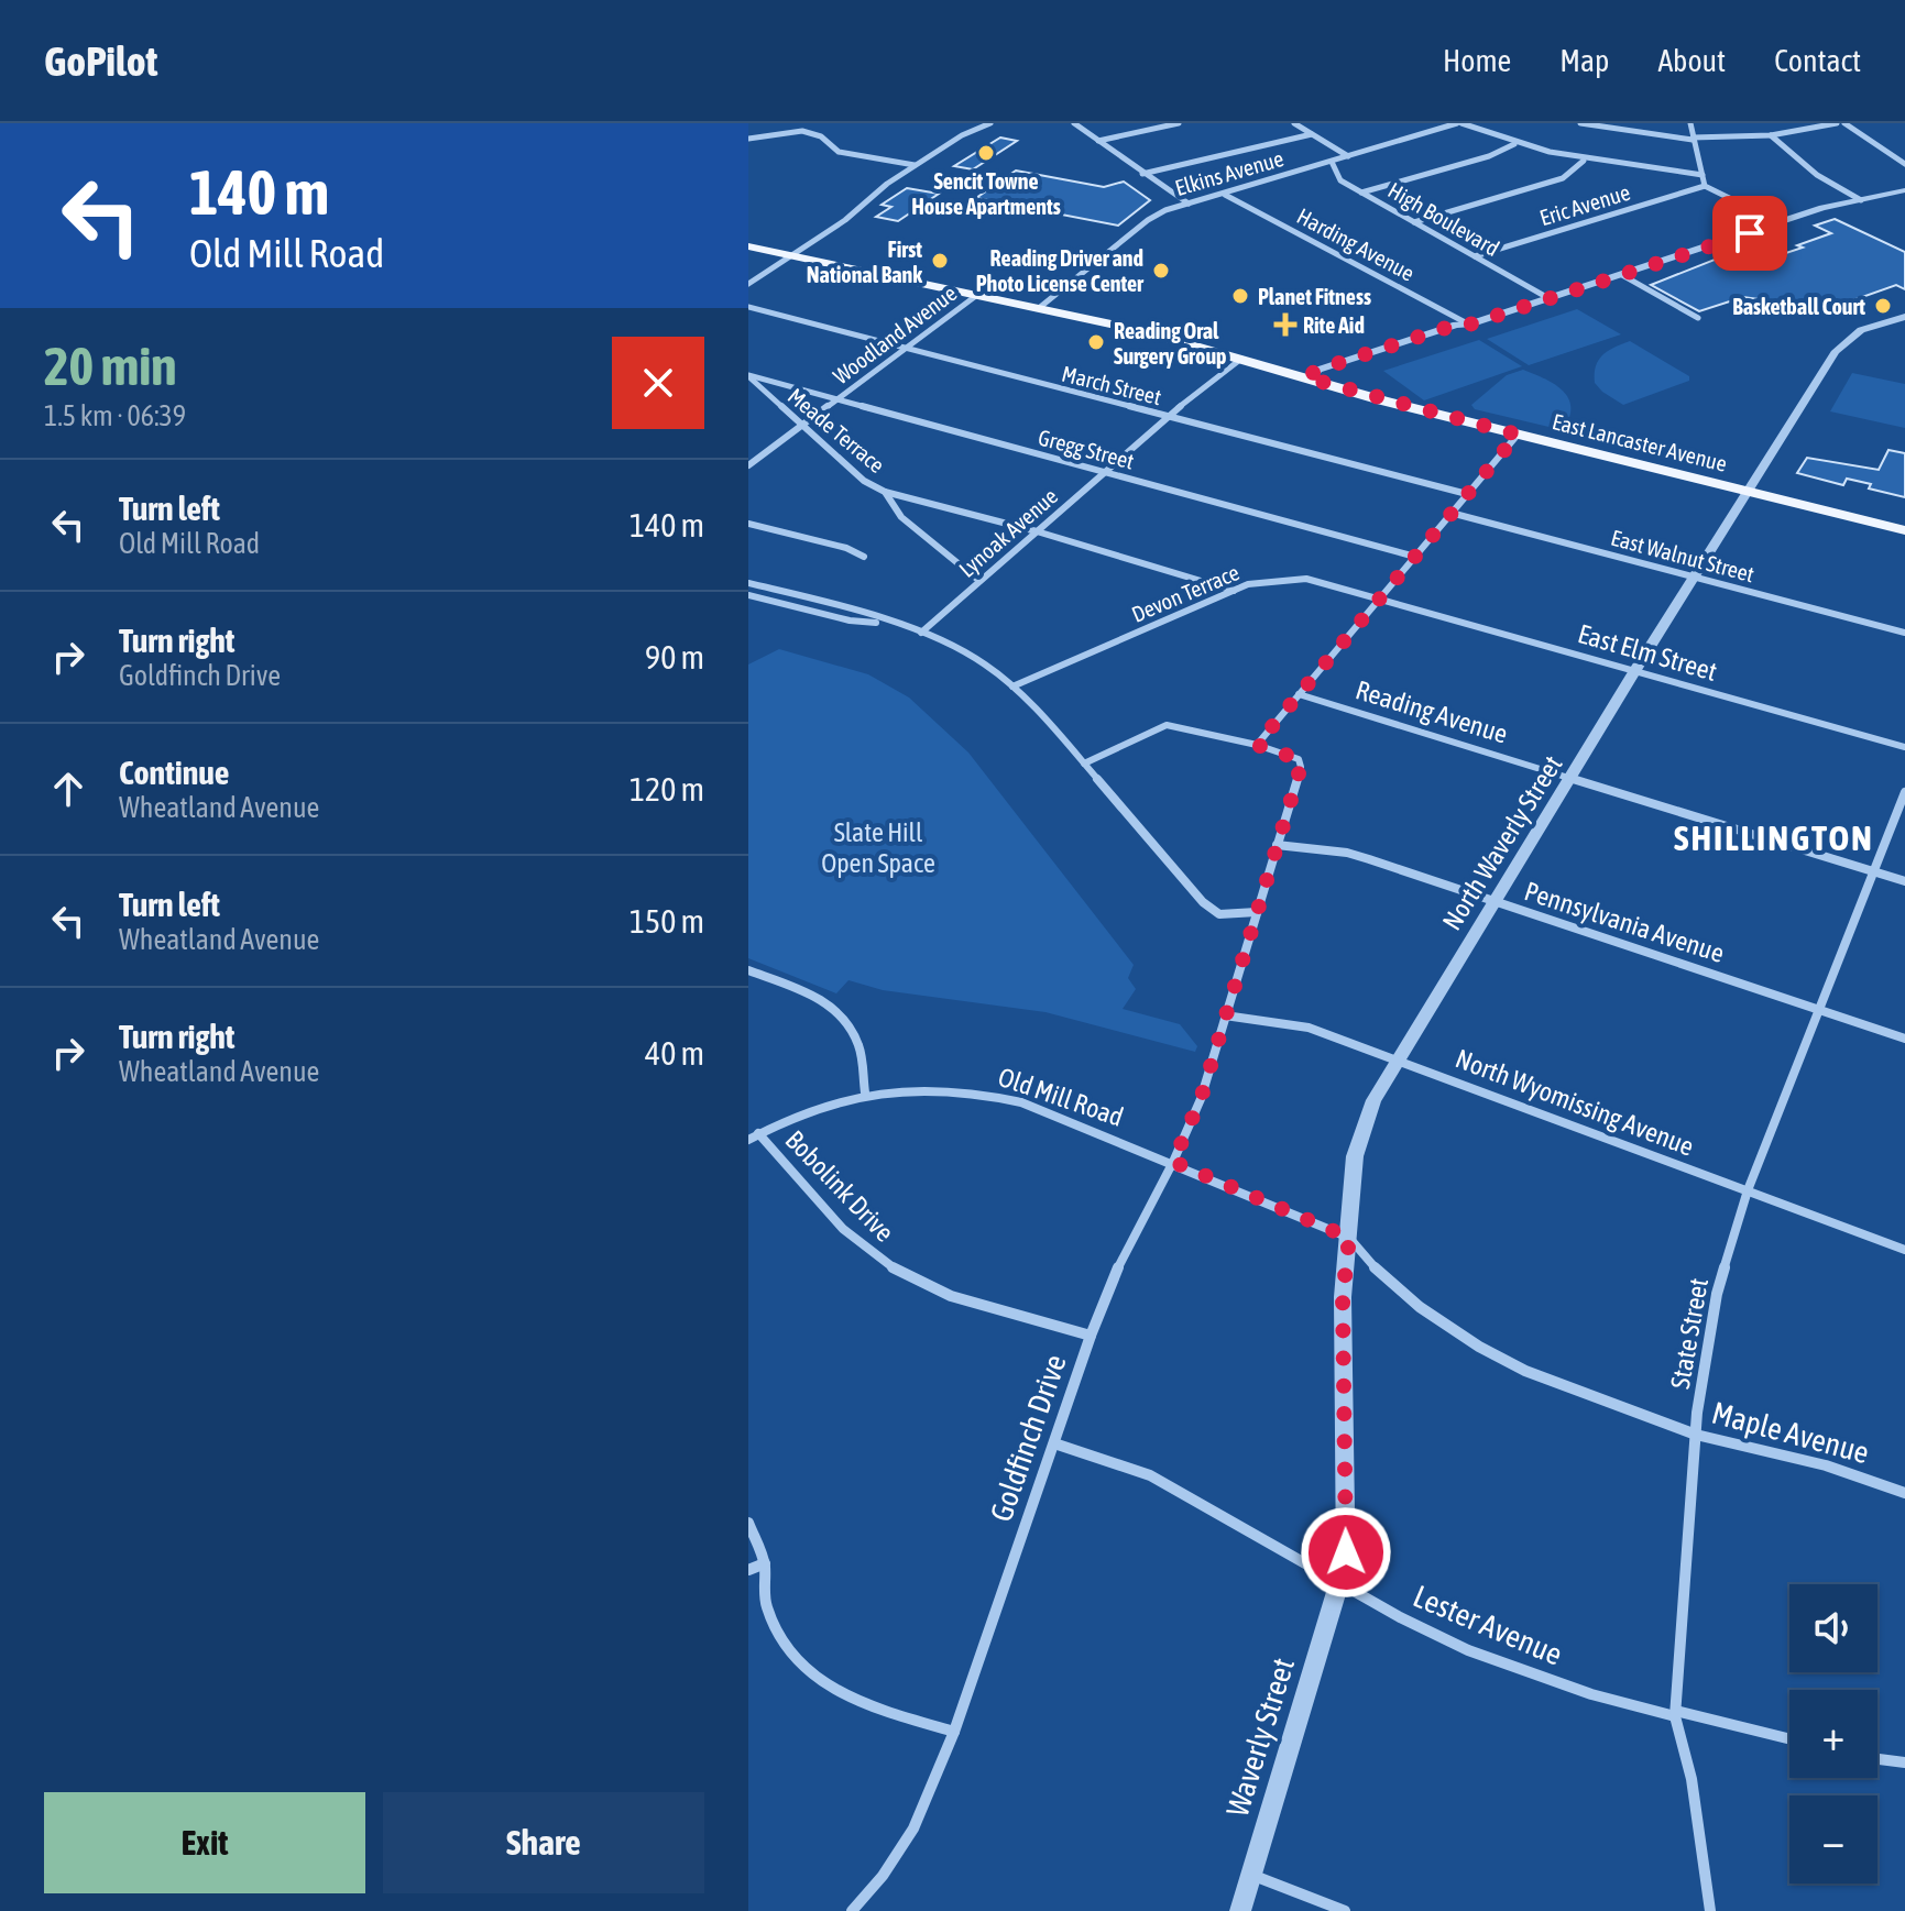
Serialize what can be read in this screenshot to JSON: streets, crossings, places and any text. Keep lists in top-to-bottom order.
{
  "streets": {
    "main road": ["East Lancaster Avenue"],
    "street": [
      "Elkins Avenue",
      "Eric Avenue",
      "High Boulevard",
      "Harding Avenue",
      "Woodland Avenue",
      "March Street",
      "Meade Terrace",
      "Gregg Street",
      "Lynoak Avenue",
      "East Walnut Street",
      "Devon Terrace",
      "East Elm Street",
      "Reading Avenue",
      "North Waverly Street",
      "Pennsylvania Avenue",
      "Old Mill Road",
      "North Wyomissing Avenue",
      "Bobolink Drive",
      "State Street",
      "Maple Avenue",
      "Goldfinch Drive",
      "Lester Avenue",
      "Waverly Street"
    ]
  },
  "crossings": [
    ["Elkins Avenue", "High Boulevard"],
    ["Elkins Avenue", "Harding Avenue"],
    ["Elkins Avenue", "East Lancaster Avenue"],
    ["Eric Avenue", "High Boulevard"],
    ["Woodland Avenue", "March Street"],
    ["Woodland Avenue", "Meade Terrace"],
    ["Woodland Avenue", "East Lancaster Avenue"],
    ["Woodland Avenue", "Gregg Street"],
    ["March Street", "Lynoak Avenue"],
    ["Meade Terrace", "Gregg Street"],
    ["Meade Terrace", "Lynoak Avenue"],
    ["East Lancaster Avenue", "Lynoak Avenue"],
    ["East Lancaster Avenue", "North Waverly Street"],
    ["Gregg Street", "Lynoak Avenue"],
    ["East Walnut Street", "North Waverly Street"],
    ["Devon Terrace", "East Elm Street"],
    ["East Elm Street", "North Waverly Street"],
    ["Reading Avenue", "North Waverly Street"],
    ["Reading Avenue", "State Street"],
    ["North Waverly Street", "Pennsylvania Avenue"],
    ["North Waverly Street", "Old Mill Road"],
    ["North Waverly Street", "North Wyomissing Avenue"],
    ["North Waverly Street", "Maple Avenue"],
    ["North Waverly Street", "Waverly Street"],
    ["Pennsylvania Avenue", "State Street"],
    ["Pennsylvania Avenue", "Goldfinch Drive"],
    ["Old Mill Road", "Bobolink Drive"],
    ["Old Mill Road", "Maple Avenue"],
    ["Old Mill Road", "Goldfinch Drive"],
    ["Old Mill Road", "Waverly Street"],
    ["North Wyomissing Avenue", "State Street"],
    ["North Wyomissing Avenue", "Goldfinch Drive"],
    ["Bobolink Drive", "Goldfinch Drive"],
    ["State Street", "Maple Avenue"],
    ["State Street", "Lester Avenue"],
    ["Maple Avenue", "Waverly Street"],
    ["Goldfinch Drive", "Lester Avenue"],
    ["Lester Avenue", "Waverly Street"]
  ],
  "districts": ["SHILLINGTON"],
  "parks": ["Slate Hill Open Space"],
  "places": {
    "other": [
      "Sencit Towne House Apartments",
      "First National Bank",
      "Reading Driver and Photo License Center",
      "Planet Fitness",
      "Basketball Court",
      "Reading Oral Surgery Group"
    ],
    "health": ["Rite Aid"]
  },
  "page": {
    "header": "GoPilot",
    "nav": [
      "Home",
      "Map",
      "About",
      "Contact"
    ],
    "turn": ["140 m", "Old Mill Road"],
    "heading": ["20 min", "1.5 km · 06:39"],
    "list": [
      {
        "name": "Turn left",
        "note": "Old Mill Road",
        "value": "140 m"
      },
      {
        "name": "Turn right",
        "note": "Goldfinch Drive",
        "value": "90 m"
      },
      {
        "name": "Continue",
        "note": "Wheatland Avenue",
        "value": "120 m"
      },
      {
        "name": "Turn left",
        "note": "Wheatland Avenue",
        "value": "150 m"
      },
      {
        "name": "Turn right",
        "note": "Wheatland Avenue",
        "value": "40 m"
      }
    ],
    "map_buttons": ["+", "−"],
    "buttons": ["Exit", "Share"]
  }
}
